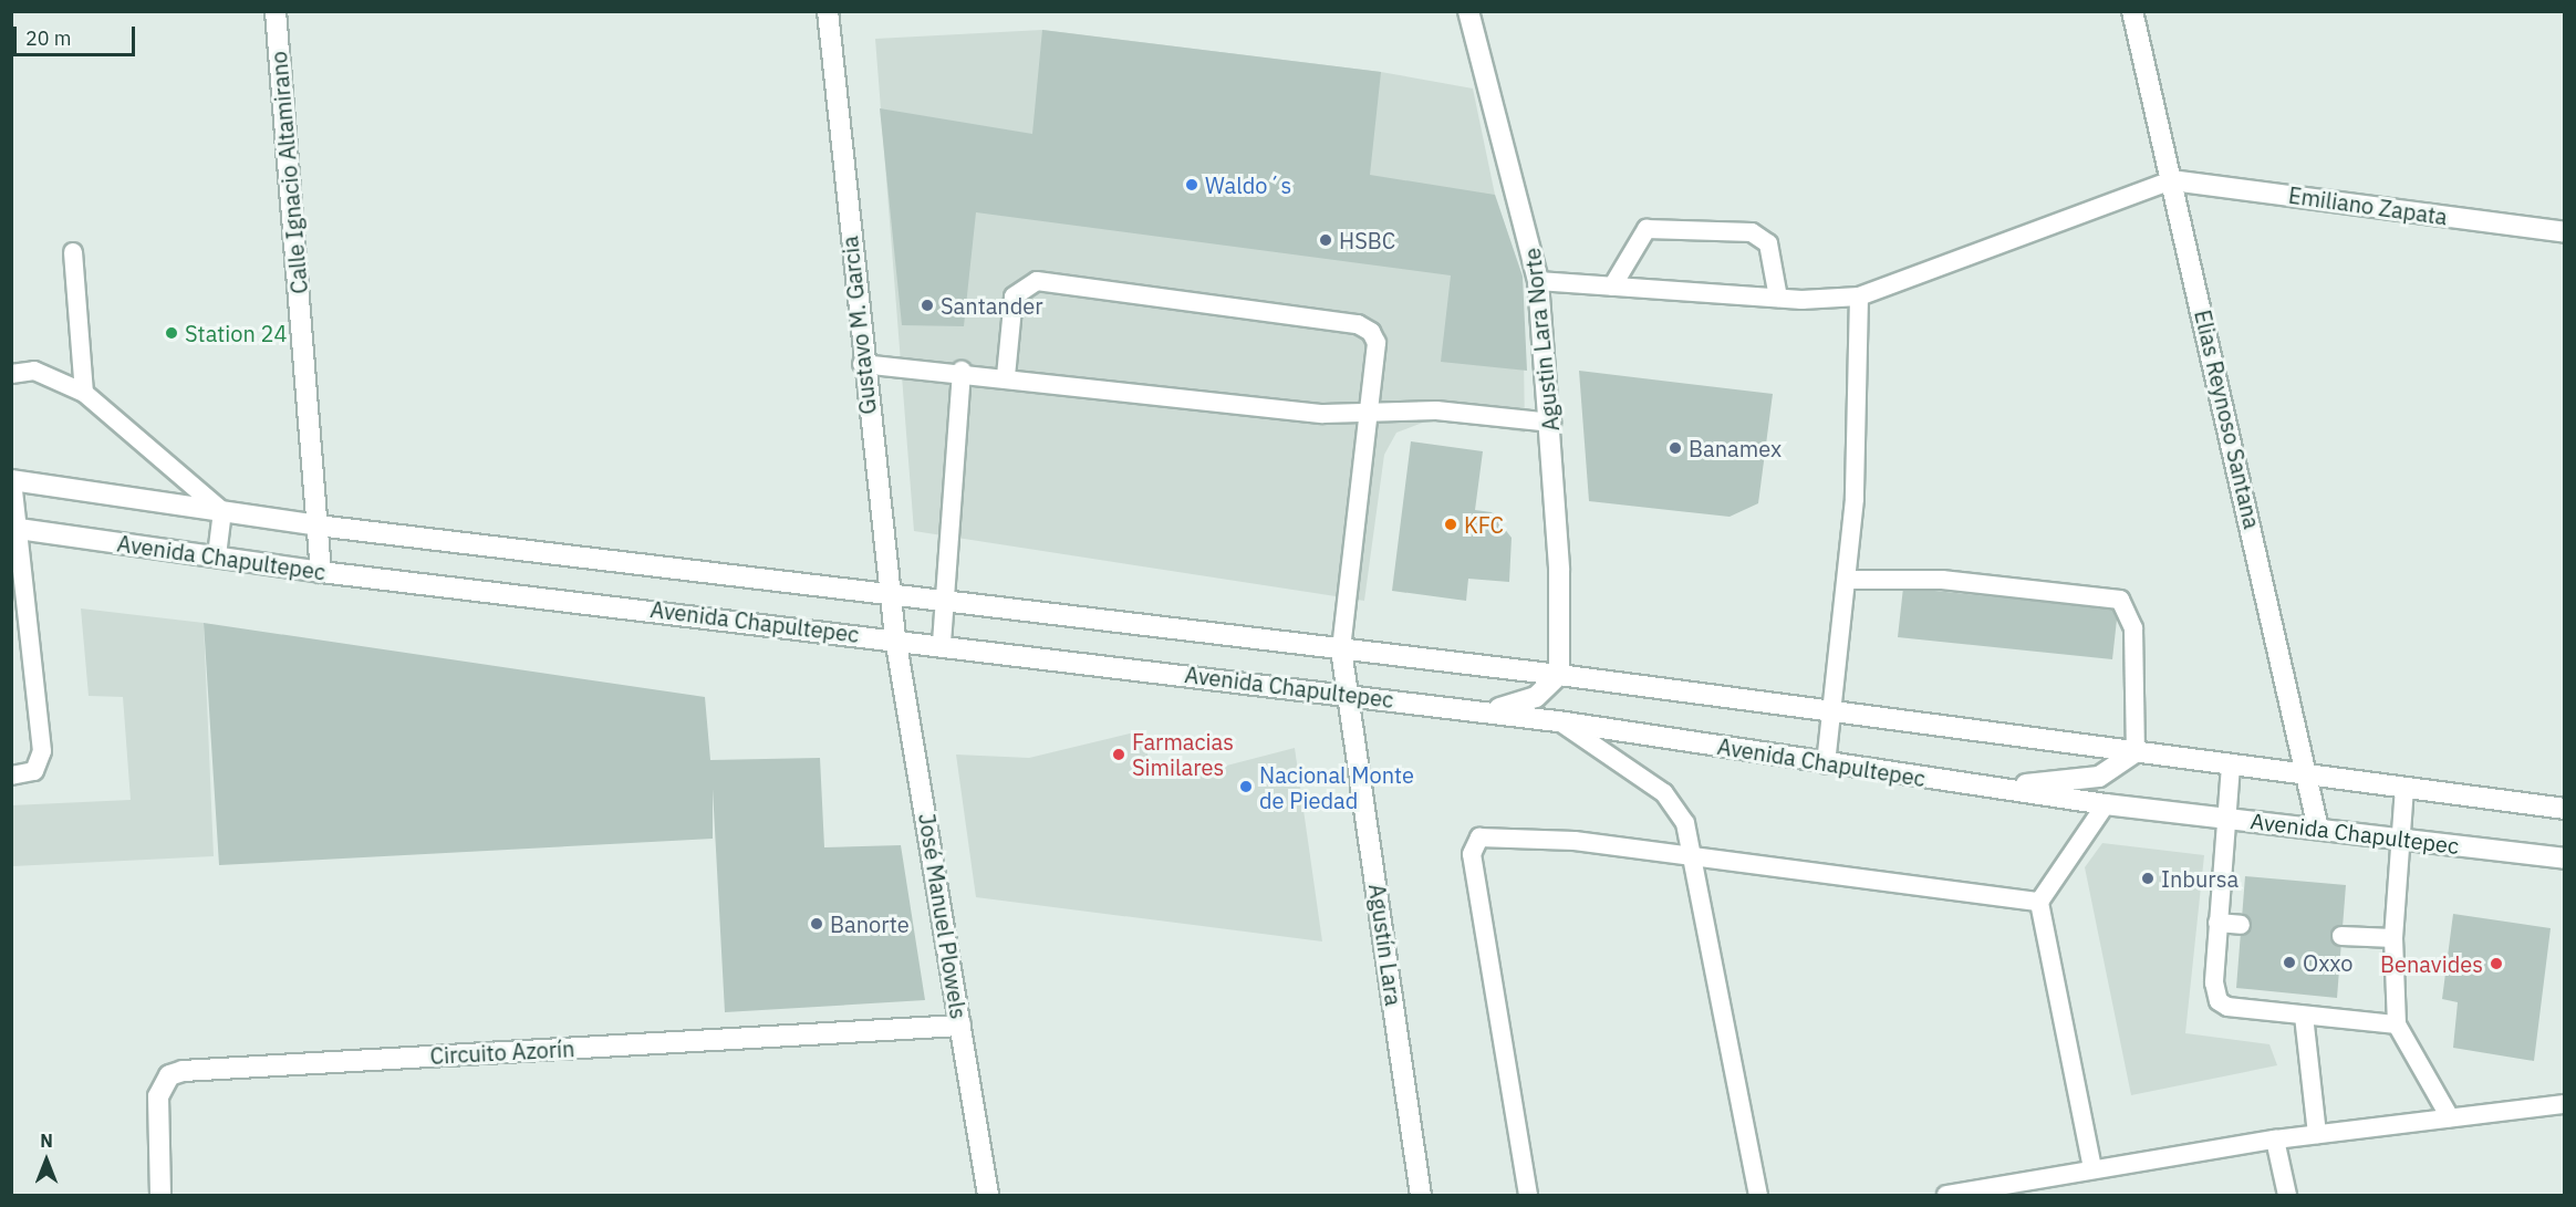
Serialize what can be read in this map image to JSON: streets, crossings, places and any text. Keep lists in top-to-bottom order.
{
  "streets": {
    "main road": [
      "Calle Ignacio Altamirano",
      "Emiliano Zapata",
      "Gustavo M. Garcia",
      "Agustin Lara Norte",
      "Elias Reynoso Santana",
      "Avenida Chapultepec",
      "José Manuel Plowels",
      "Agustín Lara",
      "Circuito Azorín"
    ]
  },
  "crossings": [
    ["Calle Ignacio Altamirano", "Avenida Chapultepec"],
    ["Emiliano Zapata", "Elias Reynoso Santana"],
    ["Gustavo M. Garcia", "Avenida Chapultepec"],
    ["Gustavo M. Garcia", "José Manuel Plowels"],
    ["Elias Reynoso Santana", "Avenida Chapultepec"],
    ["Avenida Chapultepec", "José Manuel Plowels"],
    ["Avenida Chapultepec", "Agustín Lara"],
    ["José Manuel Plowels", "Circuito Azorín"]
  ],
  "places": [
    "Waldo´s",
    "HSBC",
    "Santander",
    "Station 24",
    "Banamex",
    "KFC",
    "Farmacias Similares",
    "Nacional Monte de Piedad",
    "Inbursa",
    "Banorte",
    "Oxxo",
    "Benavides"
  ],
  "scale_bar": "20 m",
  "north": "top"
}
